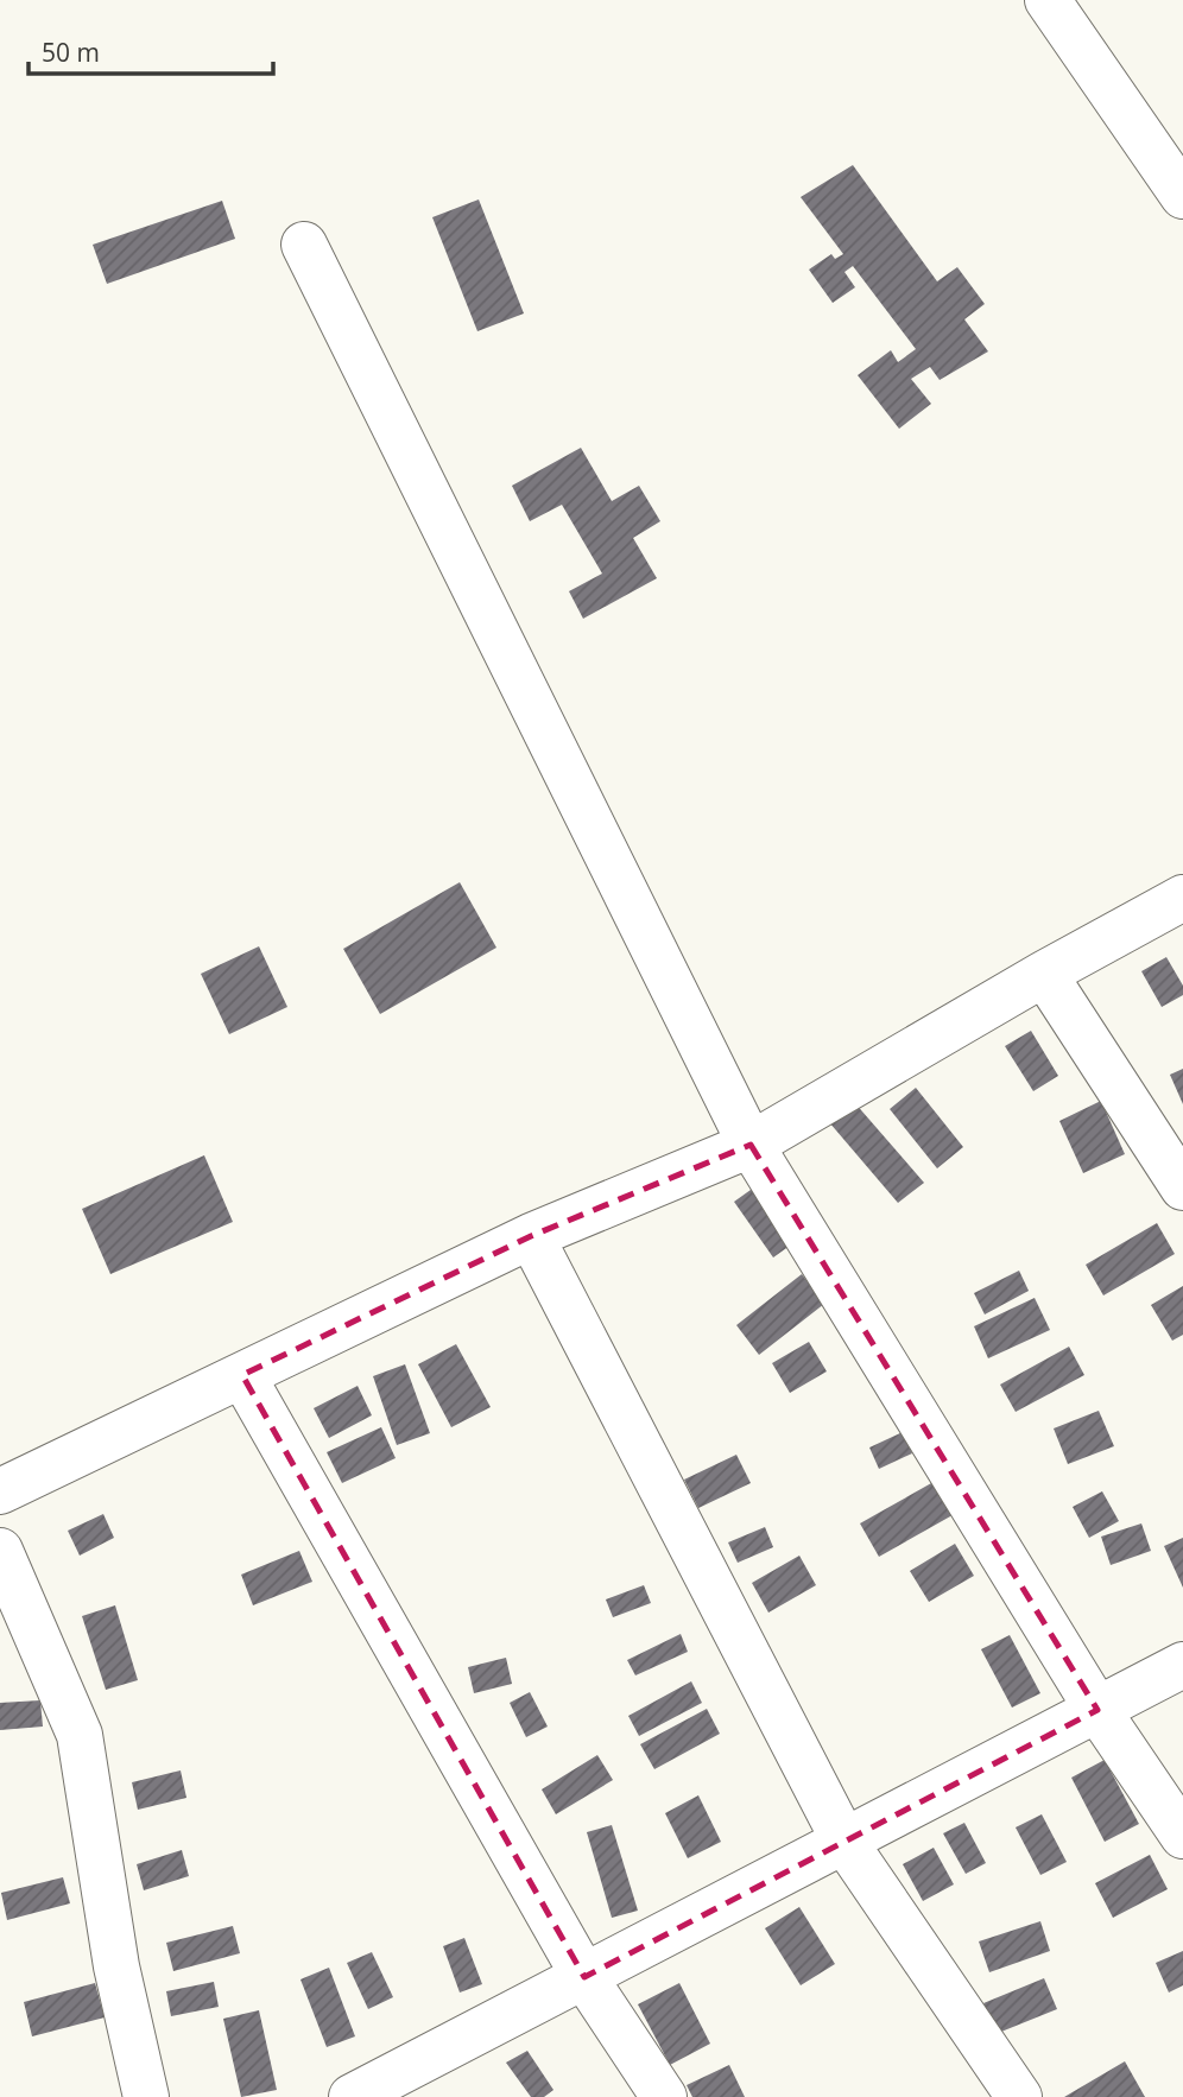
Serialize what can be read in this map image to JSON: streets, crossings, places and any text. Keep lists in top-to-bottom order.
{
  "scale_bar": "50 m"
}
